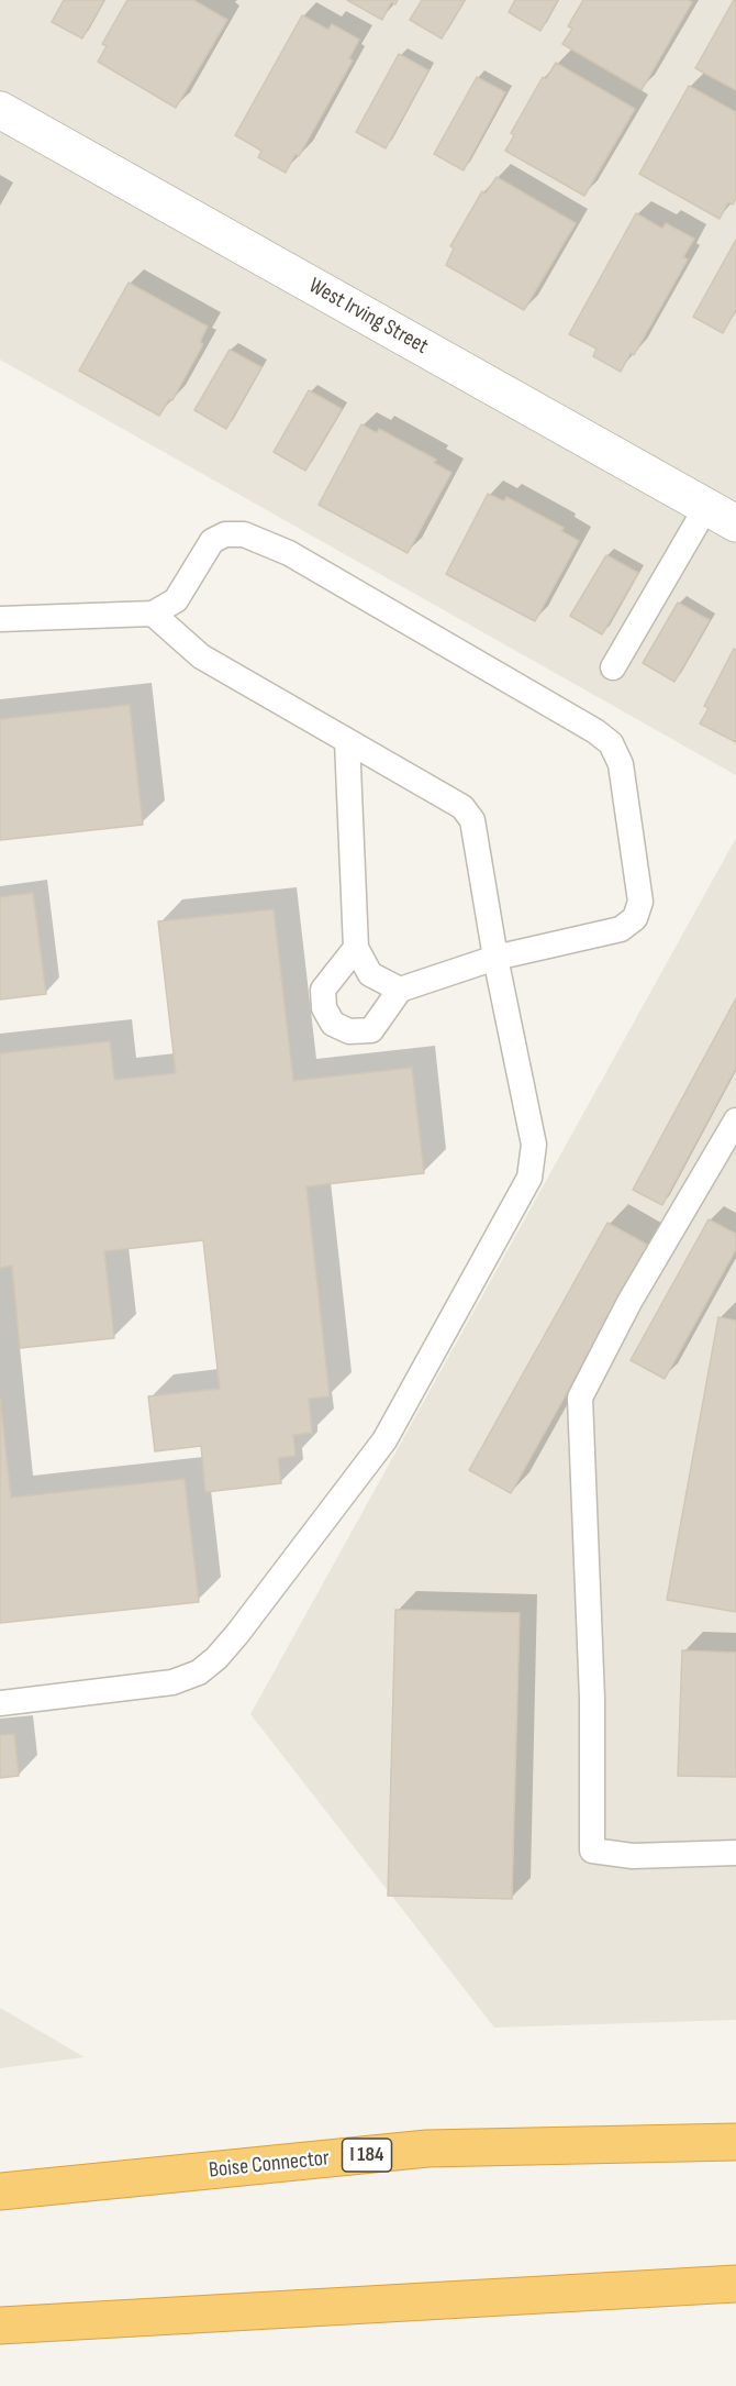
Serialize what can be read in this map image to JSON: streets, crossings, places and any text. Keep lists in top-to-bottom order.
{
  "streets": {
    "highway": ["I 184", "Boise Connector"],
    "street": ["West Irving Street"]
  }
}
